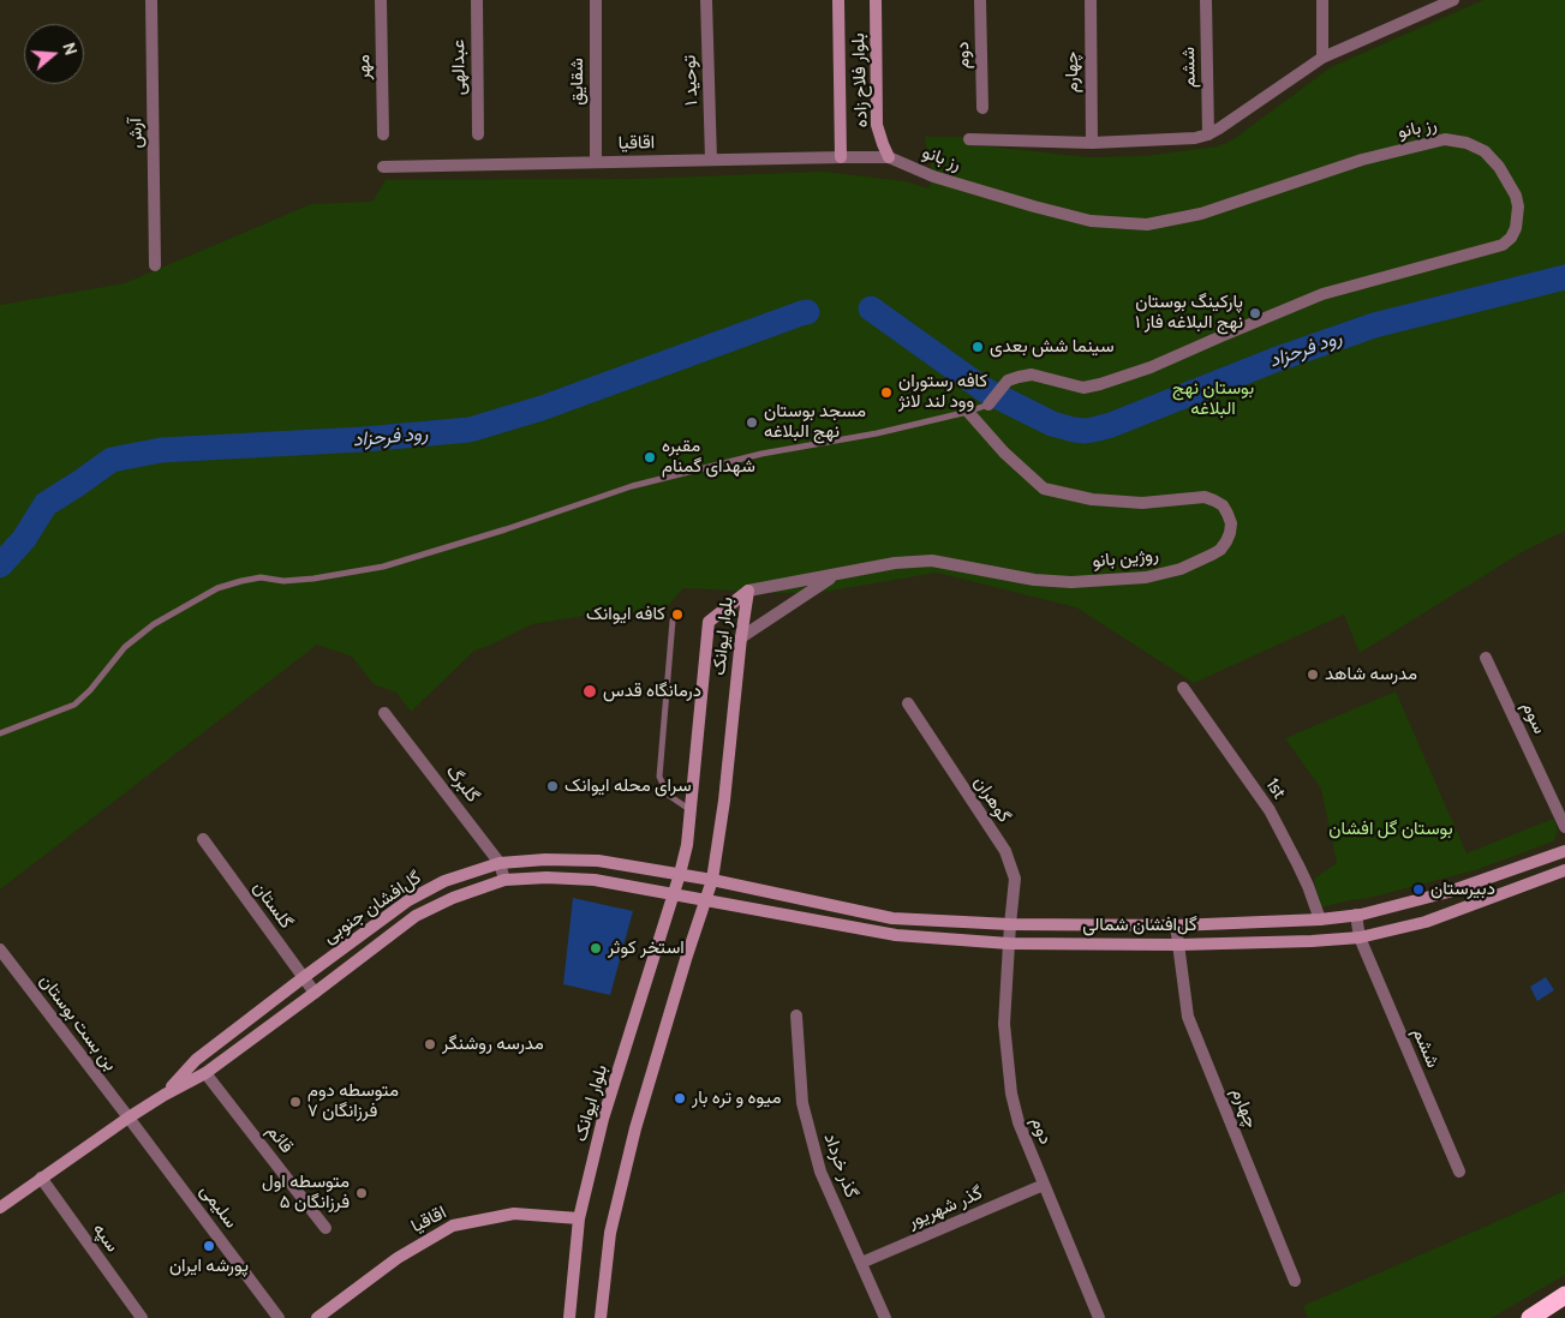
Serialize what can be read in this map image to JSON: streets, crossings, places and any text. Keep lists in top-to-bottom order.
{
  "streets": {
    "main road": [
      "بلوار فلاح زاده",
      "اقاقیا",
      "بلوار ایوانک",
      "گل‌افشان جنوبی",
      "گل‌افشان شمالی"
    ],
    "street": [
      "دوم",
      "مهر",
      "عبدالهی",
      "ششم",
      "چهارم",
      "توحید ۱",
      "شقایق",
      "رز بانو",
      "آرش",
      "روژین بانو",
      "سوم",
      "گلبرگ",
      "1st",
      "گوهران",
      "گلستان",
      "بن بست بوستان",
      "قائم",
      "گذر خرداد",
      "سلیمی",
      "گذر شهریور",
      "سپه"
    ]
  },
  "crossings": [
    ["دوم", "گوهران"],
    ["دوم", "گل‌افشان شمالی"],
    ["دوم", "گذر شهریور"],
    ["ششم", "گل‌افشان شمالی"],
    ["چهارم", "گل‌افشان شمالی"],
    ["توحید ۱", "اقاقیا"],
    ["بلوار فلاح زاده", "رز بانو"],
    ["بلوار فلاح زاده", "اقاقیا"],
    ["شقایق", "اقاقیا"],
    ["رز بانو", "اقاقیا"],
    ["اقاقیا", "بلوار ایوانک"],
    ["بلوار ایوانک", "گل‌افشان جنوبی"],
    ["بلوار ایوانک", "گل‌افشان شمالی"],
    ["گلبرگ", "گل‌افشان جنوبی"],
    ["1st", "گل‌افشان شمالی"],
    ["گوهران", "گل‌افشان شمالی"],
    ["گلستان", "گل‌افشان جنوبی"],
    ["گل‌افشان جنوبی", "گل‌افشان شمالی"],
    ["گل‌افشان جنوبی", "بن بست بوستان"],
    ["گل‌افشان جنوبی", "قائم"],
    ["گل‌افشان جنوبی", "سلیمی"],
    ["گل‌افشان جنوبی", "سپه"],
    ["بن بست بوستان", "سلیمی"],
    ["گذر خرداد", "گذر شهریور"]
  ],
  "water": ["رود فرحزاد"],
  "parks": ["بوستان نهج البلاغه", "بوستان گل افشان"],
  "places": [
    "پارکینگ بوستان نهج البلاغه فاز ۱",
    "سینما شش بعدی",
    "کافه رستوران وود لند لانژ",
    "مسجد بوستان نهج البلاغه",
    "مقبره شهدای گمنام",
    "کافه ایوانک",
    "مدرسه شاهد",
    "درمانگاه قدس",
    "سرای محله ایوانک",
    "دبیرستان",
    "استخر کوثر",
    "مدرسه روشنگر",
    "میوه و تره بار",
    "متوسطه دوم فرزانگان ۷",
    "متوسطه اول فرزانگان ۵",
    "پورشه ایران"
  ],
  "north": "right"
}
